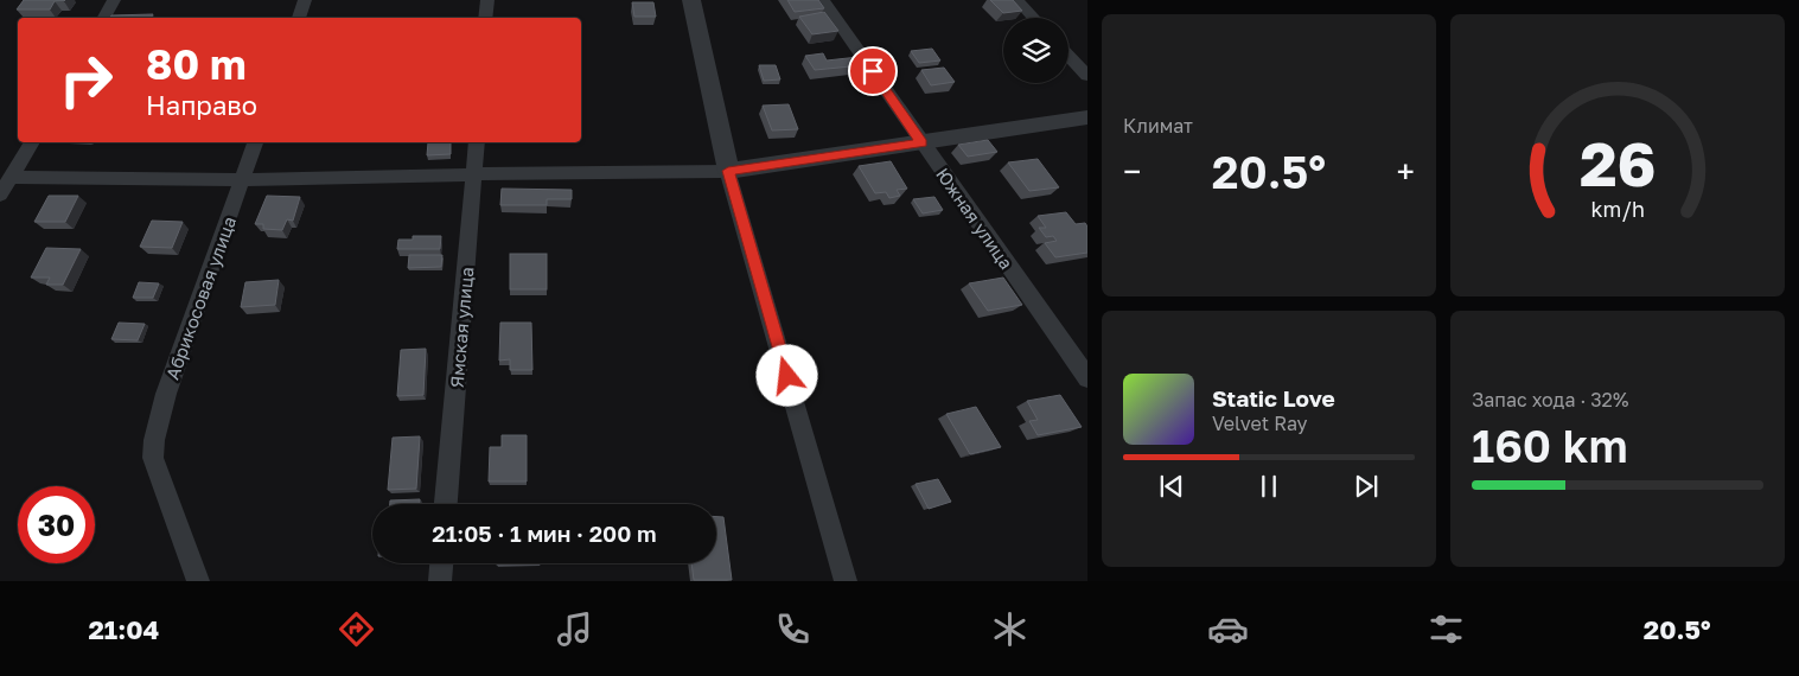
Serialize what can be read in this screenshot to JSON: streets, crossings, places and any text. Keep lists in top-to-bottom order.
{
  "streets": {
    "street": ["Южная улица", "Абрикосовая улица", "Ямская улица"]
  },
  "page": {
    "tile": [
      "Климат",
      ["Запас хода · 32%", "160 km"]
    ],
    "turn": ["80 m", "Направо"],
    "heat": ["−", "20.5°", "+"],
    "song": ["Static Love", "Velvet Ray"],
    "limit": "30",
    "trip": "21:05 · 1 мин · 200 m",
    "tabs": ["21:04", "20.5°"],
    "gauge": ["26", "km/h"]
  }
}
